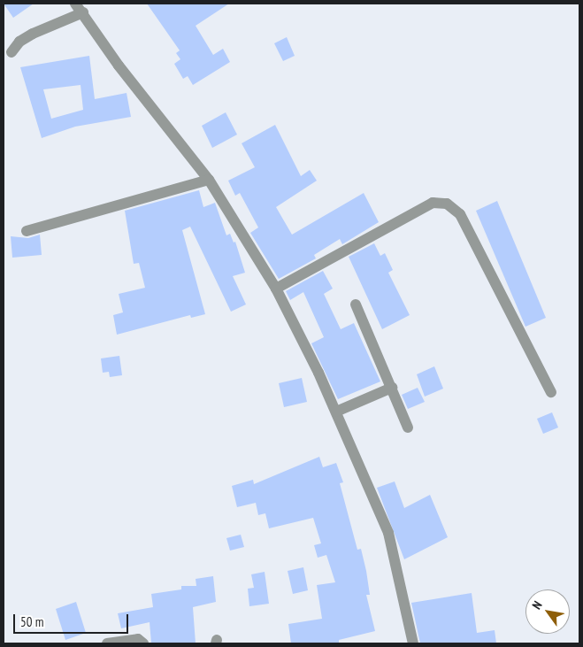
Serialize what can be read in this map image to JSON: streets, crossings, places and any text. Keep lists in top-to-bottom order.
{
  "scale_bar": "50 m",
  "north": "top left"
}
